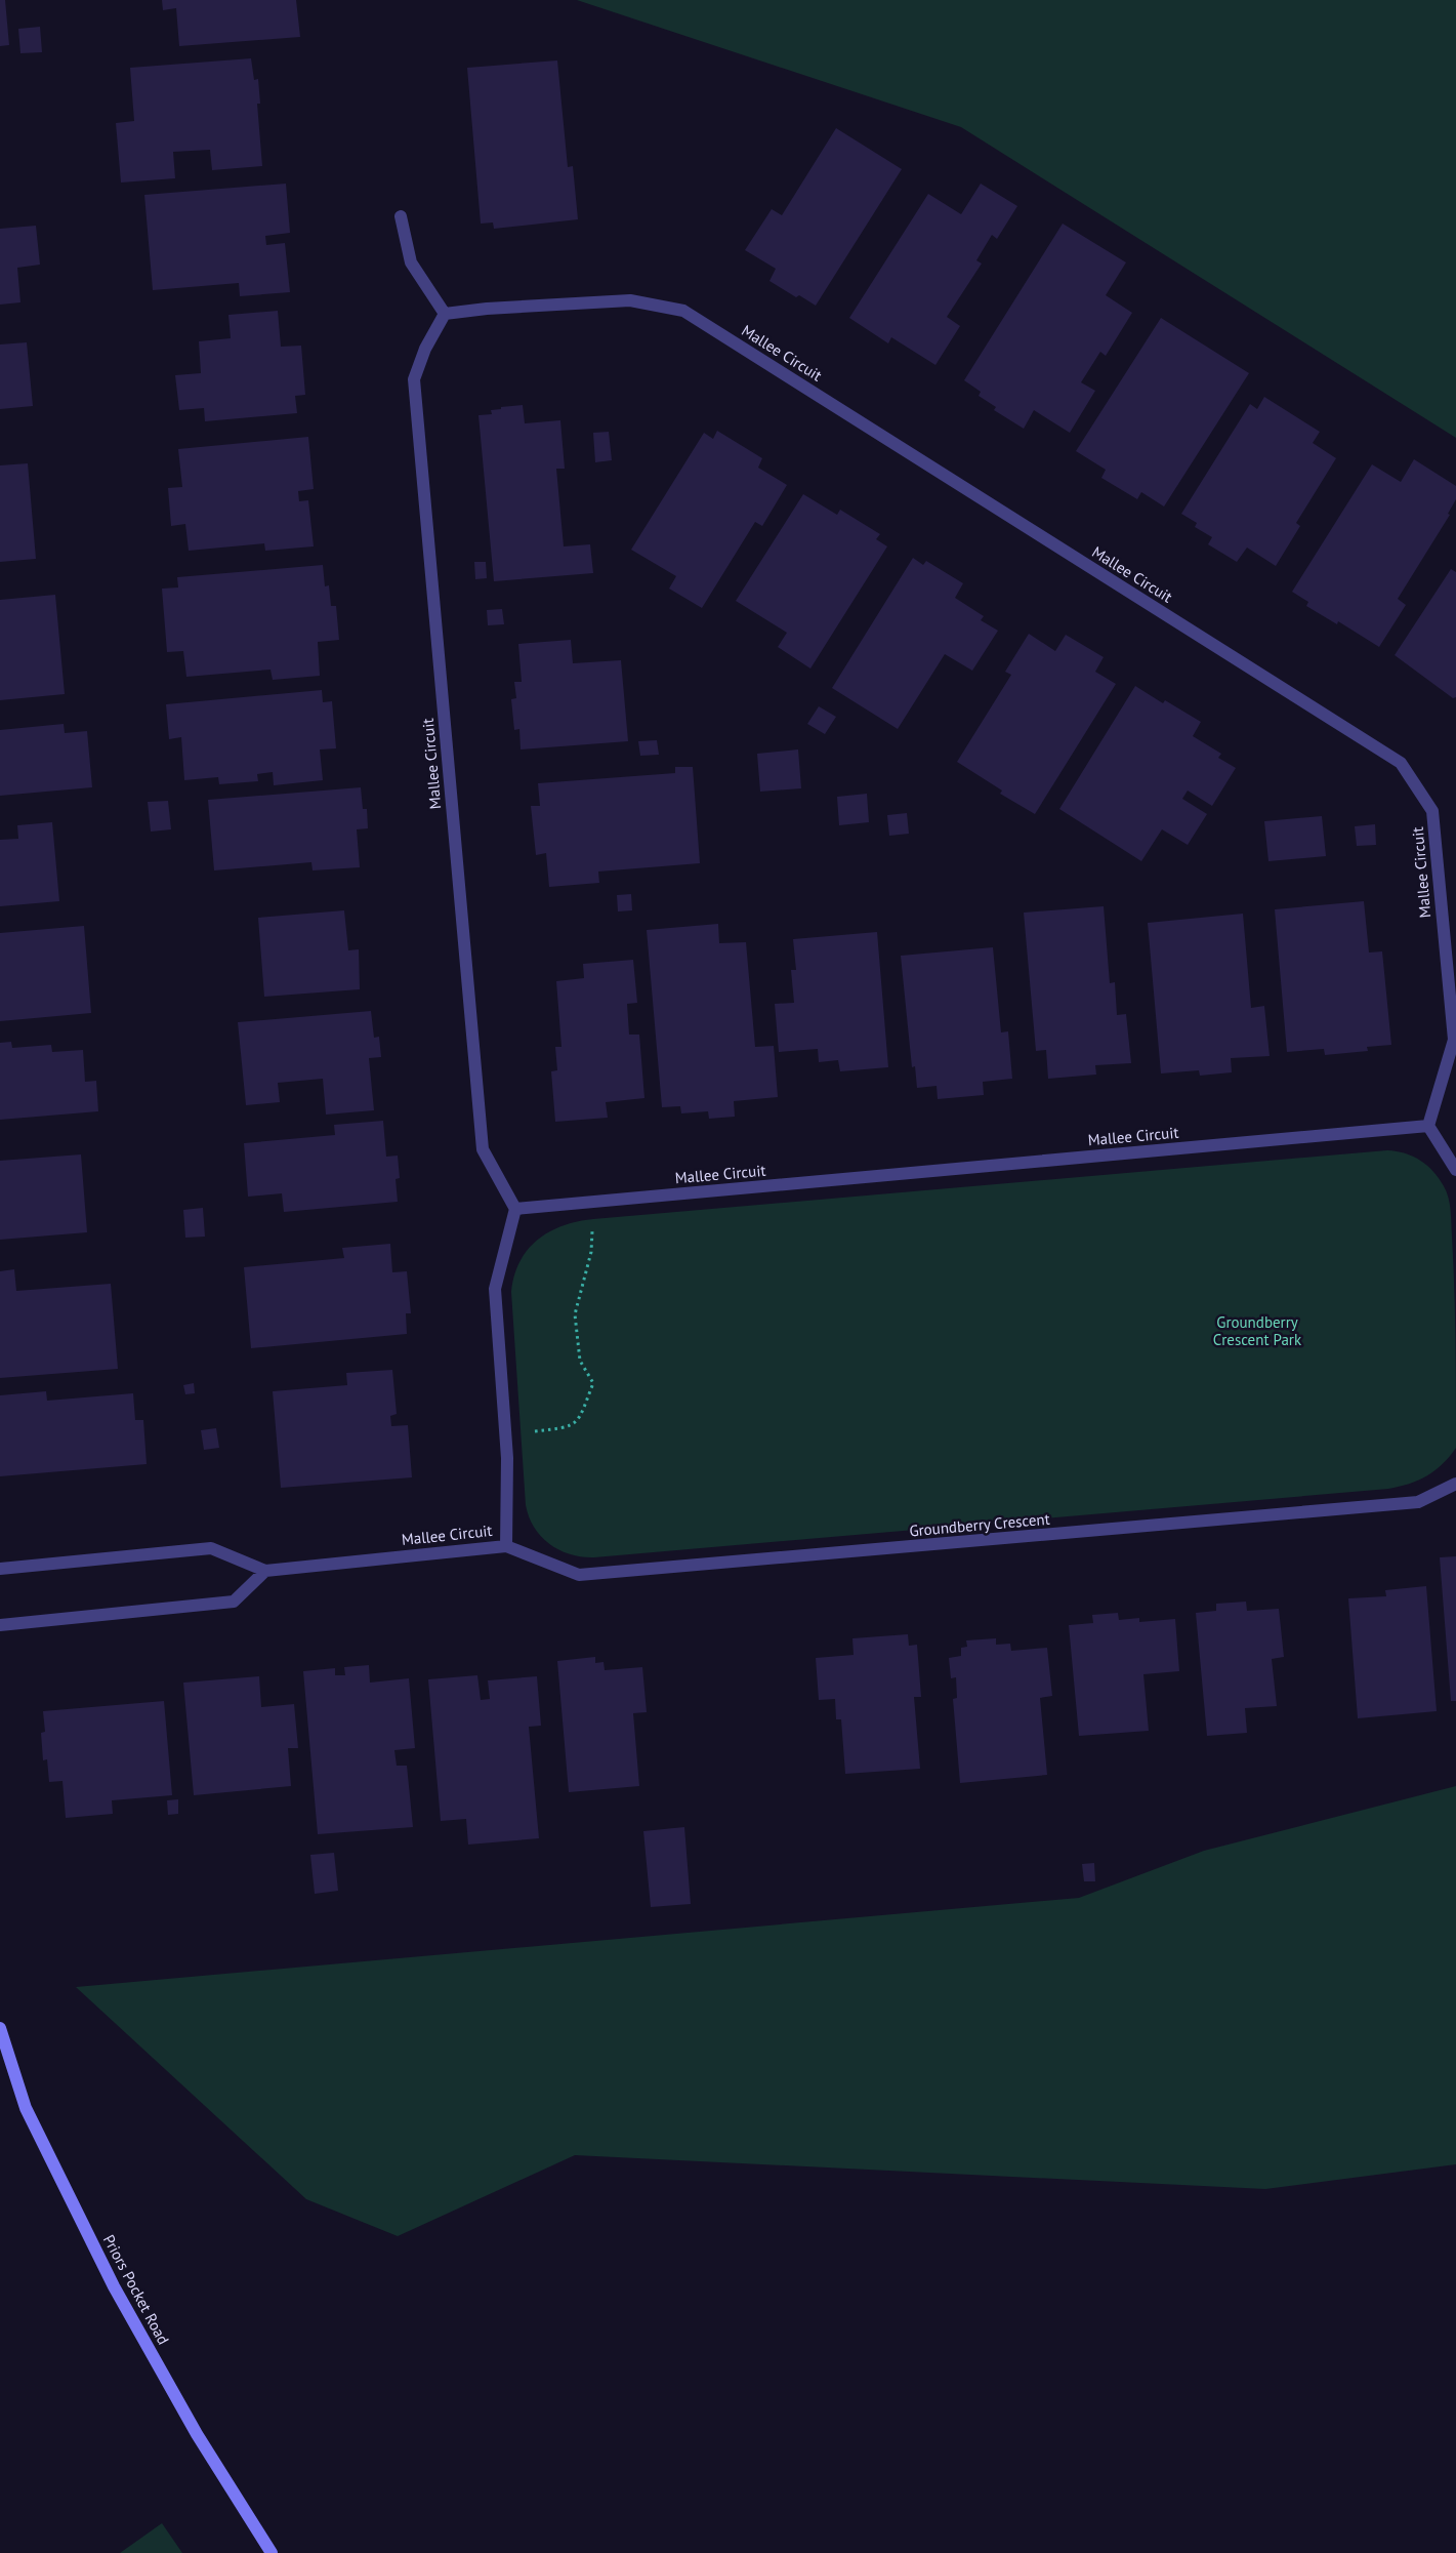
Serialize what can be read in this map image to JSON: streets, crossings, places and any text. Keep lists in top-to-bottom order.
{
  "streets": {
    "street": ["Mallee Circuit", "Groundberry Crescent", "Priors Pocket Road"]
  },
  "crossings": [
    ["Mallee Circuit", "Groundberry Crescent"]
  ],
  "parks": ["Groundberry Crescent Park"]
}
